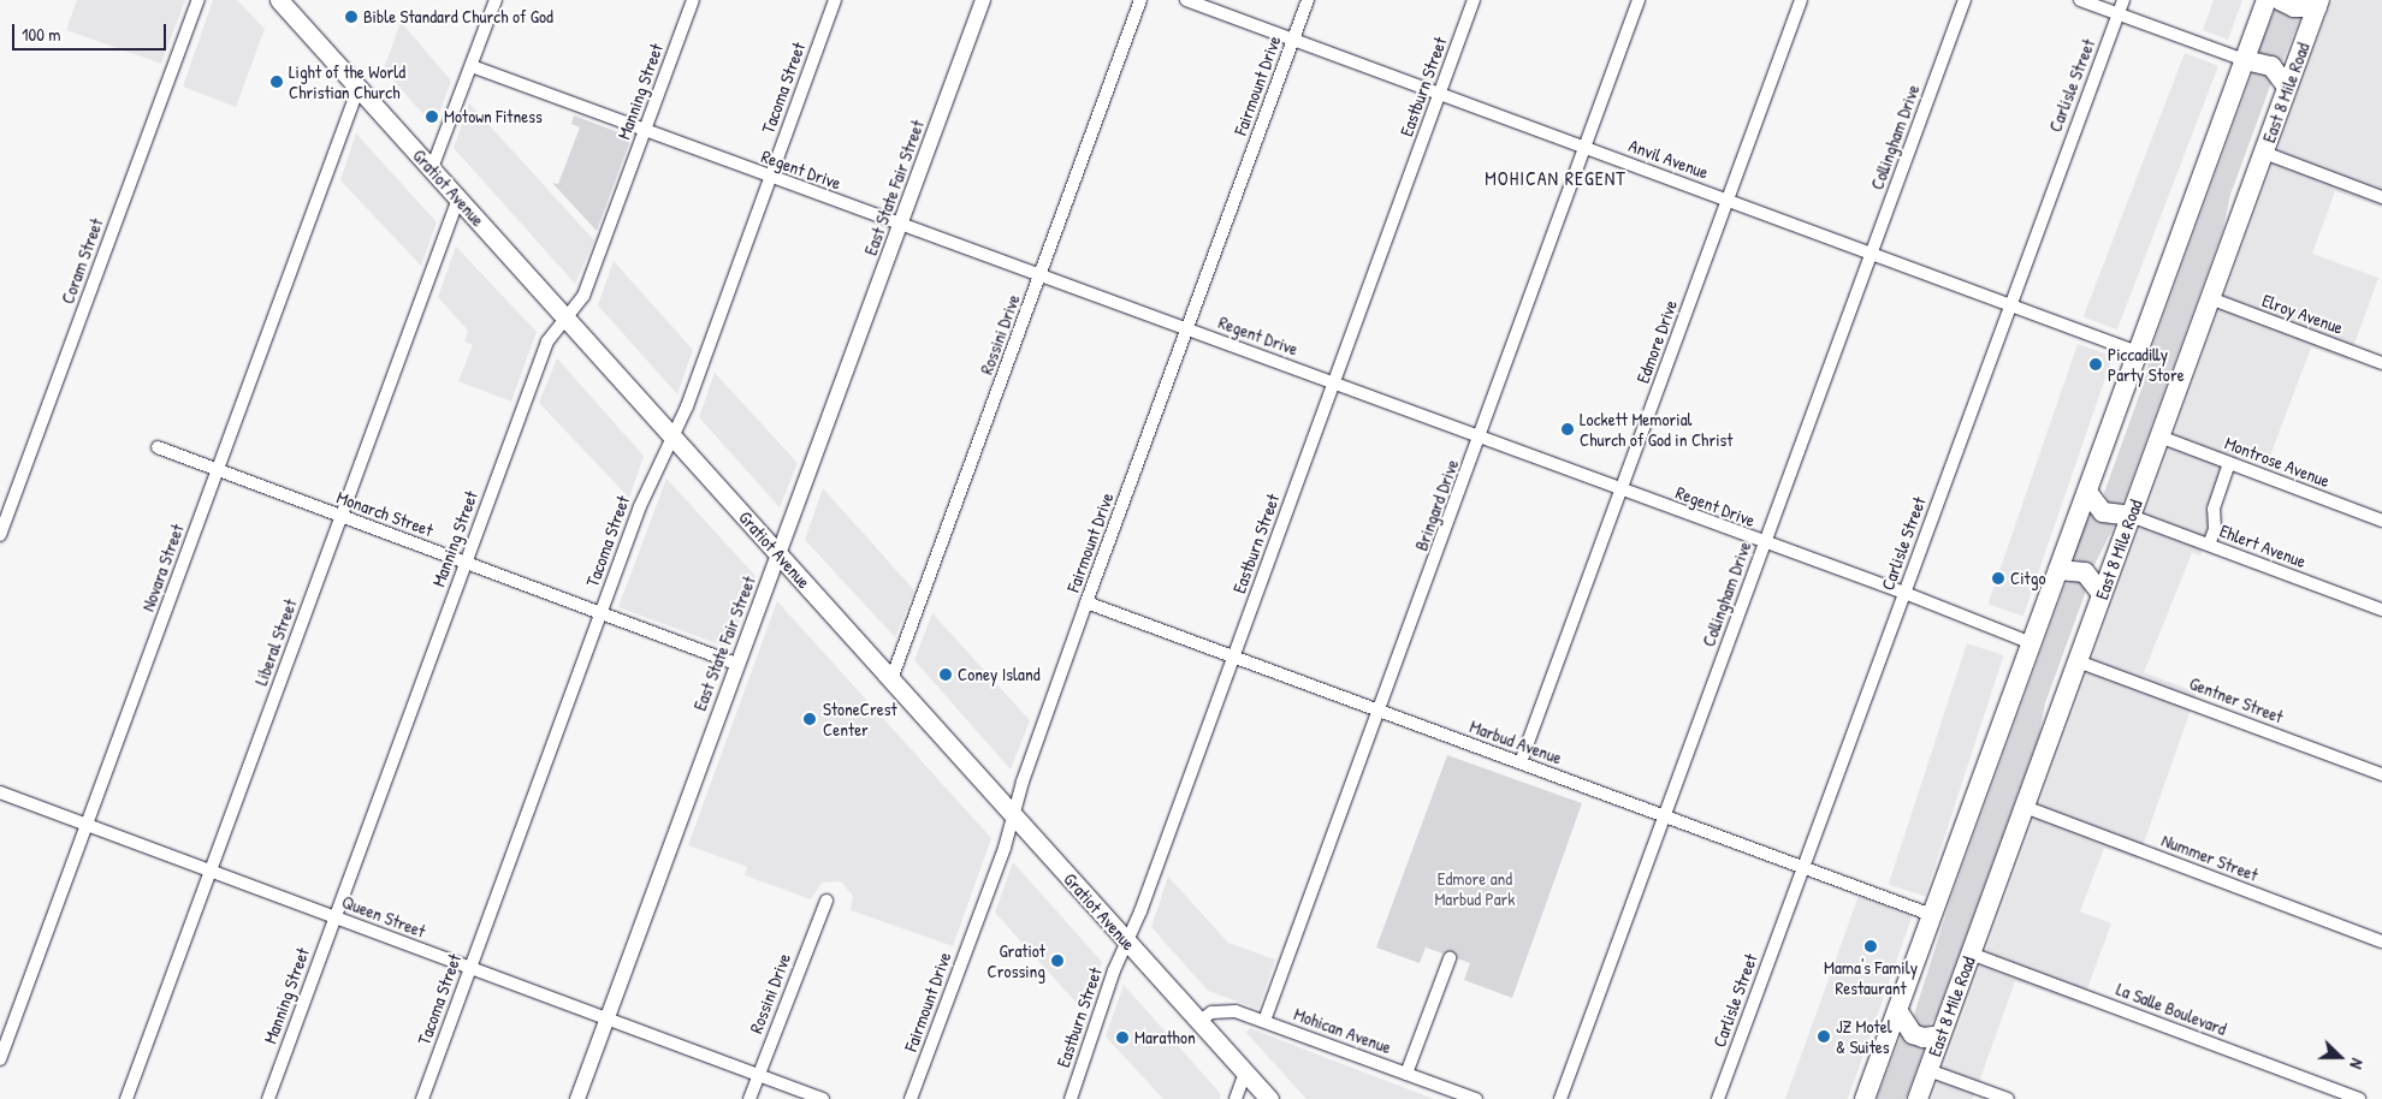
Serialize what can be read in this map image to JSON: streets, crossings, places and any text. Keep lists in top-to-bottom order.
{
  "streets": {
    "highway": ["East 8 Mile Road"],
    "main road": ["Gratiot Avenue"],
    "street": [
      "Fairmount Drive",
      "Carlisle Street",
      "Eastburn Street",
      "Tacoma Street",
      "Manning Street",
      "Collingham Drive",
      "Anvil Avenue",
      "Regent Drive",
      "East State Fair Street",
      "Coram Street",
      "Elroy Avenue",
      "Rossini Drive",
      "Edmore Drive",
      "Montrose Avenue",
      "Bringard Drive",
      "Monarch Street",
      "Ehlert Avenue",
      "Novara Street",
      "Liberal Street",
      "Gentner Street",
      "Marbud Avenue",
      "Nummer Street",
      "Queen Street",
      "La Salle Boulevard",
      "Mohican Avenue"
    ]
  },
  "crossings": [
    ["Fairmount Drive", "Anvil Avenue"],
    ["Fairmount Drive", "Regent Drive"],
    ["Fairmount Drive", "Gratiot Avenue"],
    ["Fairmount Drive", "Marbud Avenue"],
    ["Carlisle Street", "Anvil Avenue"],
    ["Carlisle Street", "Regent Drive"],
    ["Carlisle Street", "Marbud Avenue"],
    ["Eastburn Street", "Anvil Avenue"],
    ["Eastburn Street", "Regent Drive"],
    ["Eastburn Street", "Gratiot Avenue"],
    ["Eastburn Street", "Marbud Avenue"],
    ["Tacoma Street", "Regent Drive"],
    ["Tacoma Street", "Gratiot Avenue"],
    ["Tacoma Street", "Monarch Street"],
    ["Tacoma Street", "Queen Street"],
    ["Manning Street", "Regent Drive"],
    ["Manning Street", "Gratiot Avenue"],
    ["Manning Street", "Monarch Street"],
    ["Manning Street", "Queen Street"],
    ["East 8 Mile Road", "Elroy Avenue"],
    ["East 8 Mile Road", "Montrose Avenue"],
    ["East 8 Mile Road", "Ehlert Avenue"],
    ["East 8 Mile Road", "Gentner Street"],
    ["East 8 Mile Road", "Nummer Street"],
    ["East 8 Mile Road", "La Salle Boulevard"],
    ["Collingham Drive", "Anvil Avenue"],
    ["Collingham Drive", "Regent Drive"],
    ["Collingham Drive", "Marbud Avenue"],
    ["Anvil Avenue", "Edmore Drive"],
    ["Anvil Avenue", "Bringard Drive"],
    ["Regent Drive", "East State Fair Street"],
    ["Regent Drive", "Rossini Drive"],
    ["Regent Drive", "Edmore Drive"],
    ["Regent Drive", "Bringard Drive"],
    ["Gratiot Avenue", "East State Fair Street"],
    ["Gratiot Avenue", "Rossini Drive"],
    ["Gratiot Avenue", "Novara Street"],
    ["Gratiot Avenue", "Liberal Street"],
    ["Gratiot Avenue", "Mohican Avenue"],
    ["East State Fair Street", "Monarch Street"],
    ["East State Fair Street", "Queen Street"],
    ["Rossini Drive", "Queen Street"],
    ["Edmore Drive", "Marbud Avenue"],
    ["Bringard Drive", "Marbud Avenue"],
    ["Bringard Drive", "Mohican Avenue"],
    ["Monarch Street", "Novara Street"],
    ["Monarch Street", "Liberal Street"],
    ["Novara Street", "Queen Street"],
    ["Liberal Street", "Queen Street"]
  ],
  "districts": ["MOHICAN REGENT"],
  "parks": ["Edmore and Marbud Park"],
  "places": [
    "Bible Standard Church of God",
    "Light of the World Christian Church",
    "Motown Fitness",
    "Piccadilly Party Store",
    "Lockett Memorial Church of God in Christ",
    "Citgo",
    "Coney Island",
    "StoneCrest Center",
    "Mama's Family Restaurant",
    "Gratiot Crossing",
    "JZ Motel & Suites",
    "Marathon"
  ],
  "scale_bar": "100 m",
  "north": "right"
}
